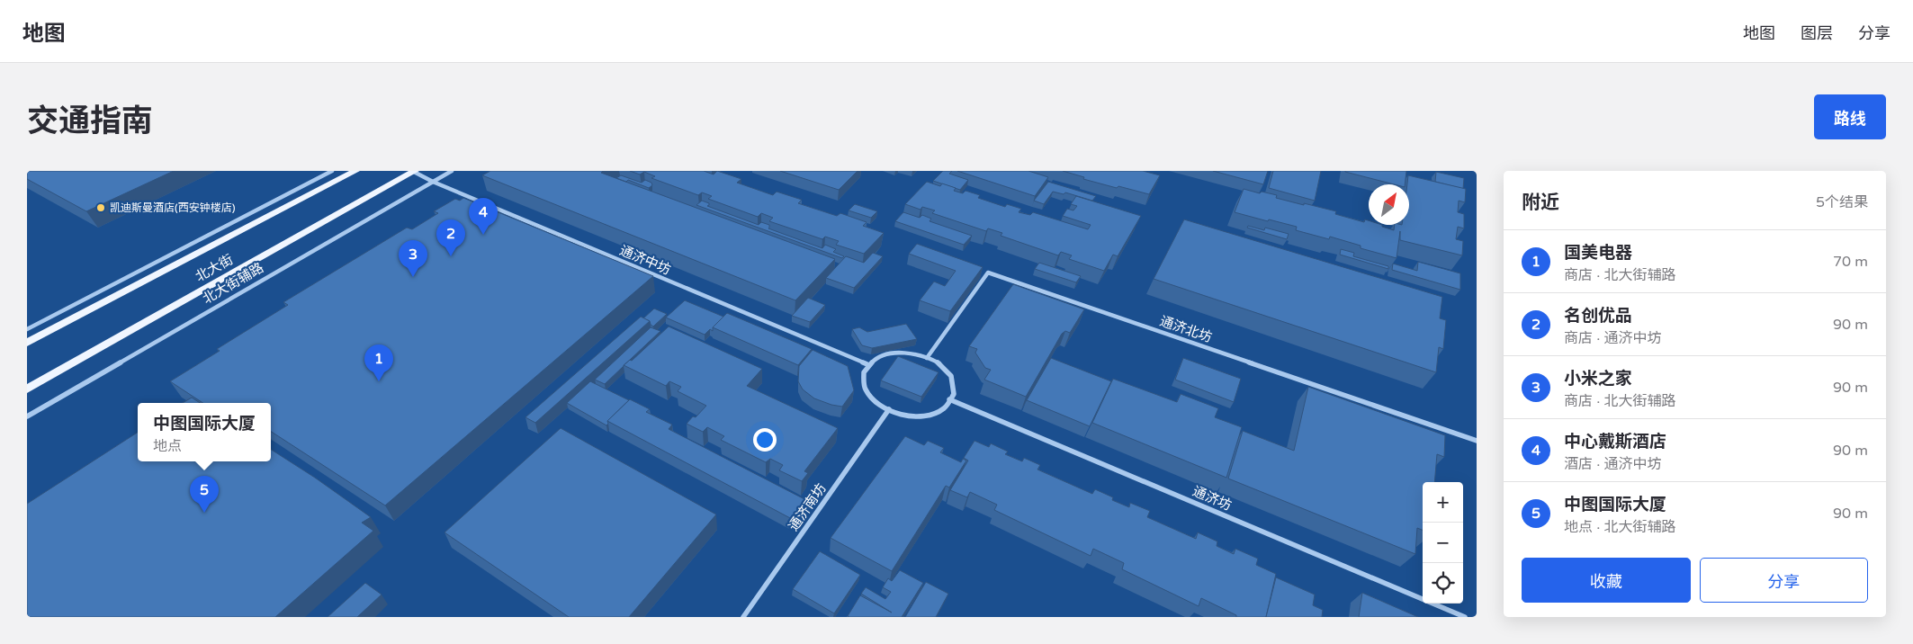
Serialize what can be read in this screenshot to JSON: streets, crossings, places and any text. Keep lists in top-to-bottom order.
{
  "streets": {
    "main road": ["北大街"],
    "street": [
      "通济中坊",
      "北大街辅路",
      "通济北坊",
      "通济坊",
      "通济南坊"
    ]
  },
  "crossings": [
    ["通济中坊", "北大街"],
    ["通济中坊", "北大街辅路"],
    ["通济中坊", "通济北坊"],
    ["通济中坊", "通济坊"],
    ["通济中坊", "通济南坊"],
    ["通济北坊", "通济坊"],
    ["通济北坊", "通济南坊"],
    ["通济坊", "通济南坊"]
  ],
  "places": ["凯迪斯曼酒店(西安钟楼店)"],
  "north": "top right",
  "page": {
    "header": "地图",
    "nav": ["地图", "图层", "分享"],
    "title": "交通指南",
    "buttons": [
      "路线",
      ["收藏", "分享"]
    ],
    "heading": ["附近", "5个结果"],
    "pins": [
      "4",
      "2",
      "3",
      "1",
      "5"
    ],
    "list": [
      {
        "mark": "1",
        "name": "国美电器",
        "note": "商店 · 北大街辅路",
        "value": "70 m"
      },
      {
        "mark": "2",
        "name": "名创优品",
        "note": "商店 · 通济中坊",
        "value": "90 m"
      },
      {
        "mark": "3",
        "name": "小米之家",
        "note": "商店 · 北大街辅路",
        "value": "90 m"
      },
      {
        "mark": "4",
        "name": "中心戴斯酒店",
        "note": "酒店 · 通济中坊",
        "value": "90 m"
      },
      {
        "mark": "5",
        "name": "中图国际大厦",
        "note": "地点 · 北大街辅路",
        "value": "90 m"
      }
    ],
    "popup": ["中图国际大厦", "地点"],
    "map_buttons": ["+", "−"]
  }
}
